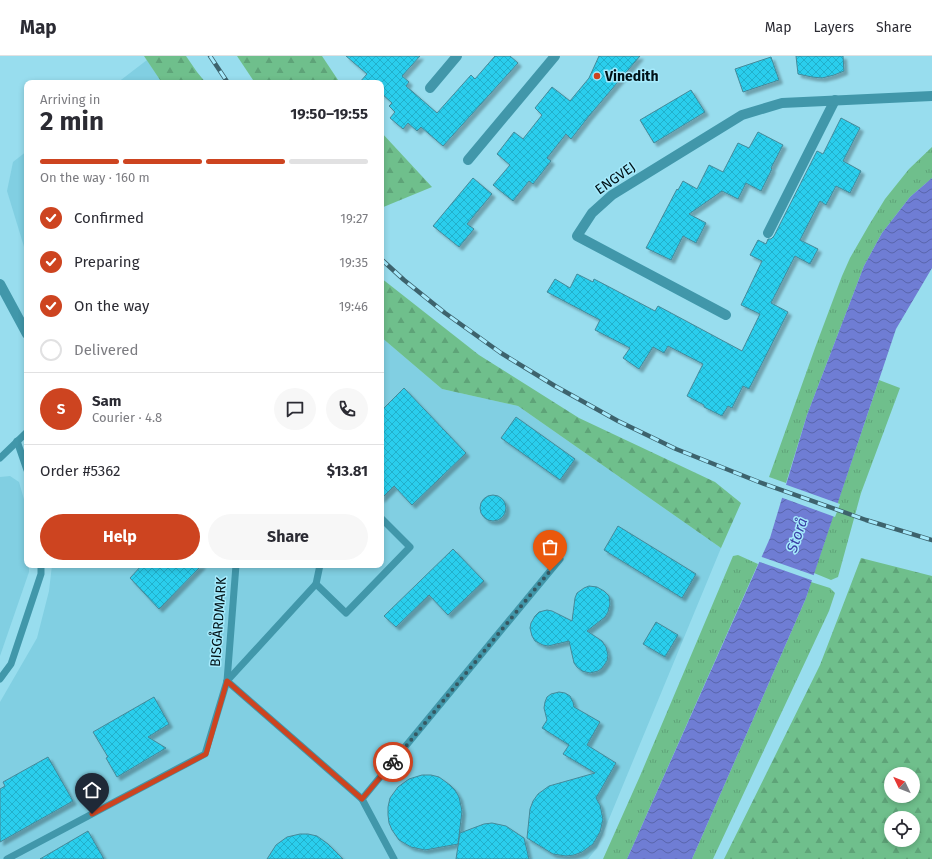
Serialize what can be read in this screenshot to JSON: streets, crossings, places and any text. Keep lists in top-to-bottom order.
{
  "streets": {
    "street": ["ENGVEJ"],
    "lane": ["BISGÅRDMARK"]
  },
  "water": ["Storå"],
  "places": ["Vinedith"],
  "north": "top left",
  "page": {
    "header": "Map",
    "nav": ["Map", "Layers", "Share"],
    "heading": ["2 min", "Arriving in", "19:50–19:55"],
    "panel": [
      "Sam",
      "Courier · 4.8",
      "Order #5362",
      "$13.81"
    ],
    "bar": "On the way · 160 m",
    "list": [
      ["Confirmed", "19:27"],
      ["Preparing", "19:35"],
      ["On the way", "19:46"],
      "Delivered"
    ],
    "round": "S",
    "buttons": ["Help", "Share"]
  }
}
